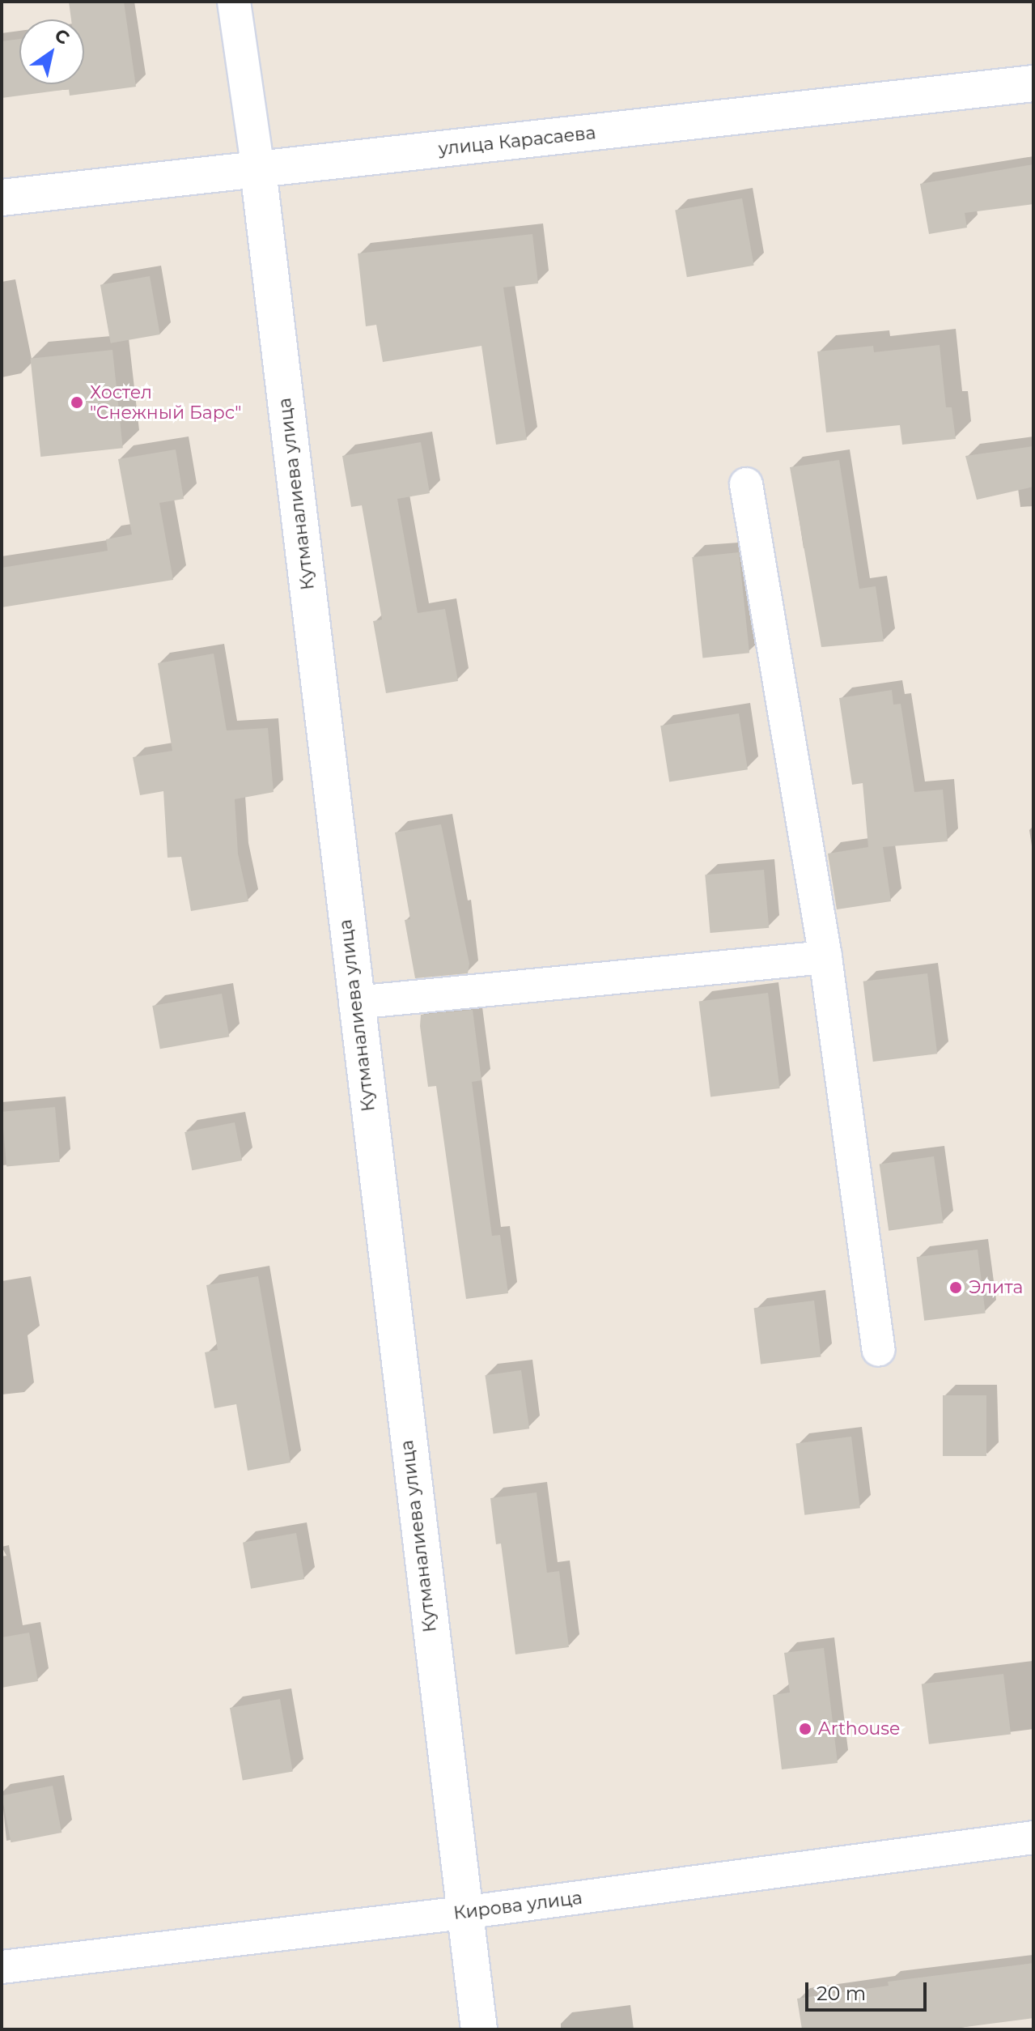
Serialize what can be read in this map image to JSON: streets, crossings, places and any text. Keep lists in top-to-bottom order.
{
  "streets": {
    "street": ["улица Карасаева", "Кутманалиева улица", "Кирова улица"]
  },
  "crossings": [
    ["улица Карасаева", "Кутманалиева улица"],
    ["Кутманалиева улица", "Кирова улица"]
  ],
  "places": ["Хостел \"Снежный Барс\"", "Элита", "Arthouse"],
  "scale_bar": "20 m",
  "north": "top right"
}
